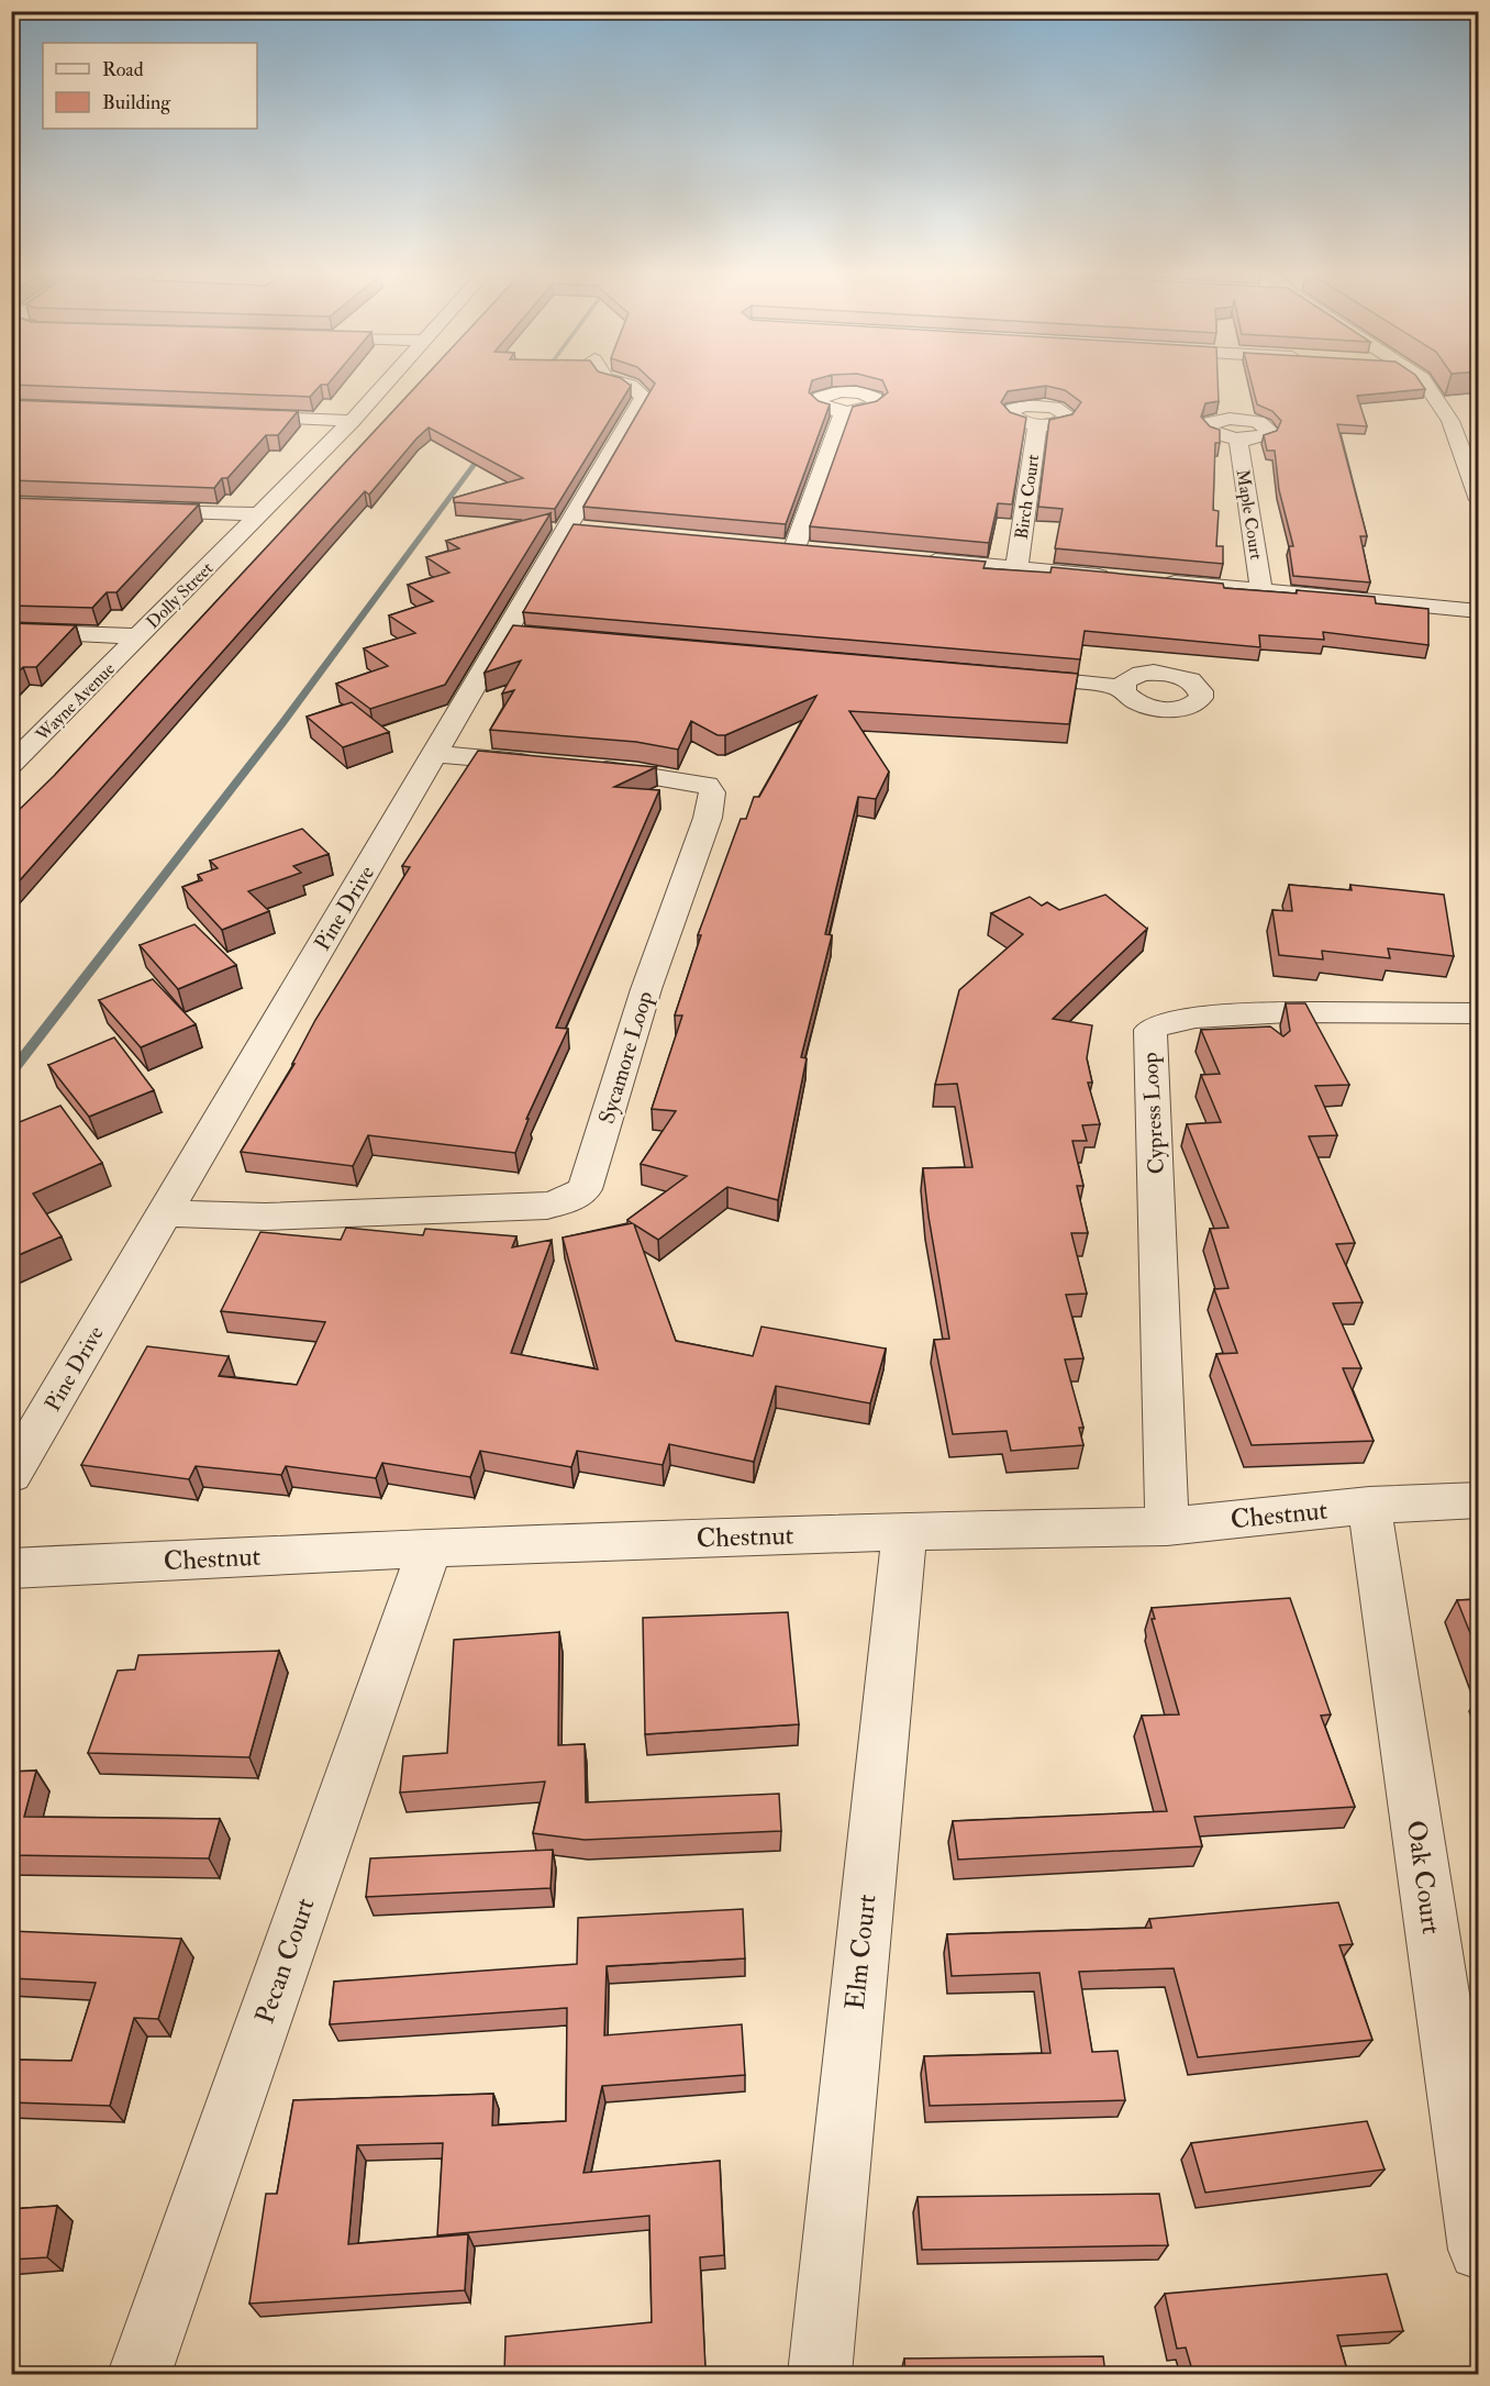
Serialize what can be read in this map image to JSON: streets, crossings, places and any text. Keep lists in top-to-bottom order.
{
  "streets": {
    "street": [
      "Birch Court",
      "Maple Court",
      "Dolly Street",
      "Wayne Avenue",
      "Pine Drive",
      "Sycamore Loop",
      "Cypress Loop",
      "Chestnut",
      "Oak Court",
      "Elm Court",
      "Pecan Court"
    ]
  },
  "crossings": [
    ["Dolly Street", "Wayne Avenue"],
    ["Pine Drive", "Sycamore Loop"],
    ["Cypress Loop", "Chestnut"],
    ["Chestnut", "Oak Court"],
    ["Chestnut", "Elm Court"],
    ["Chestnut", "Pecan Court"]
  ],
  "legend": ["Road", "Building"]
}
